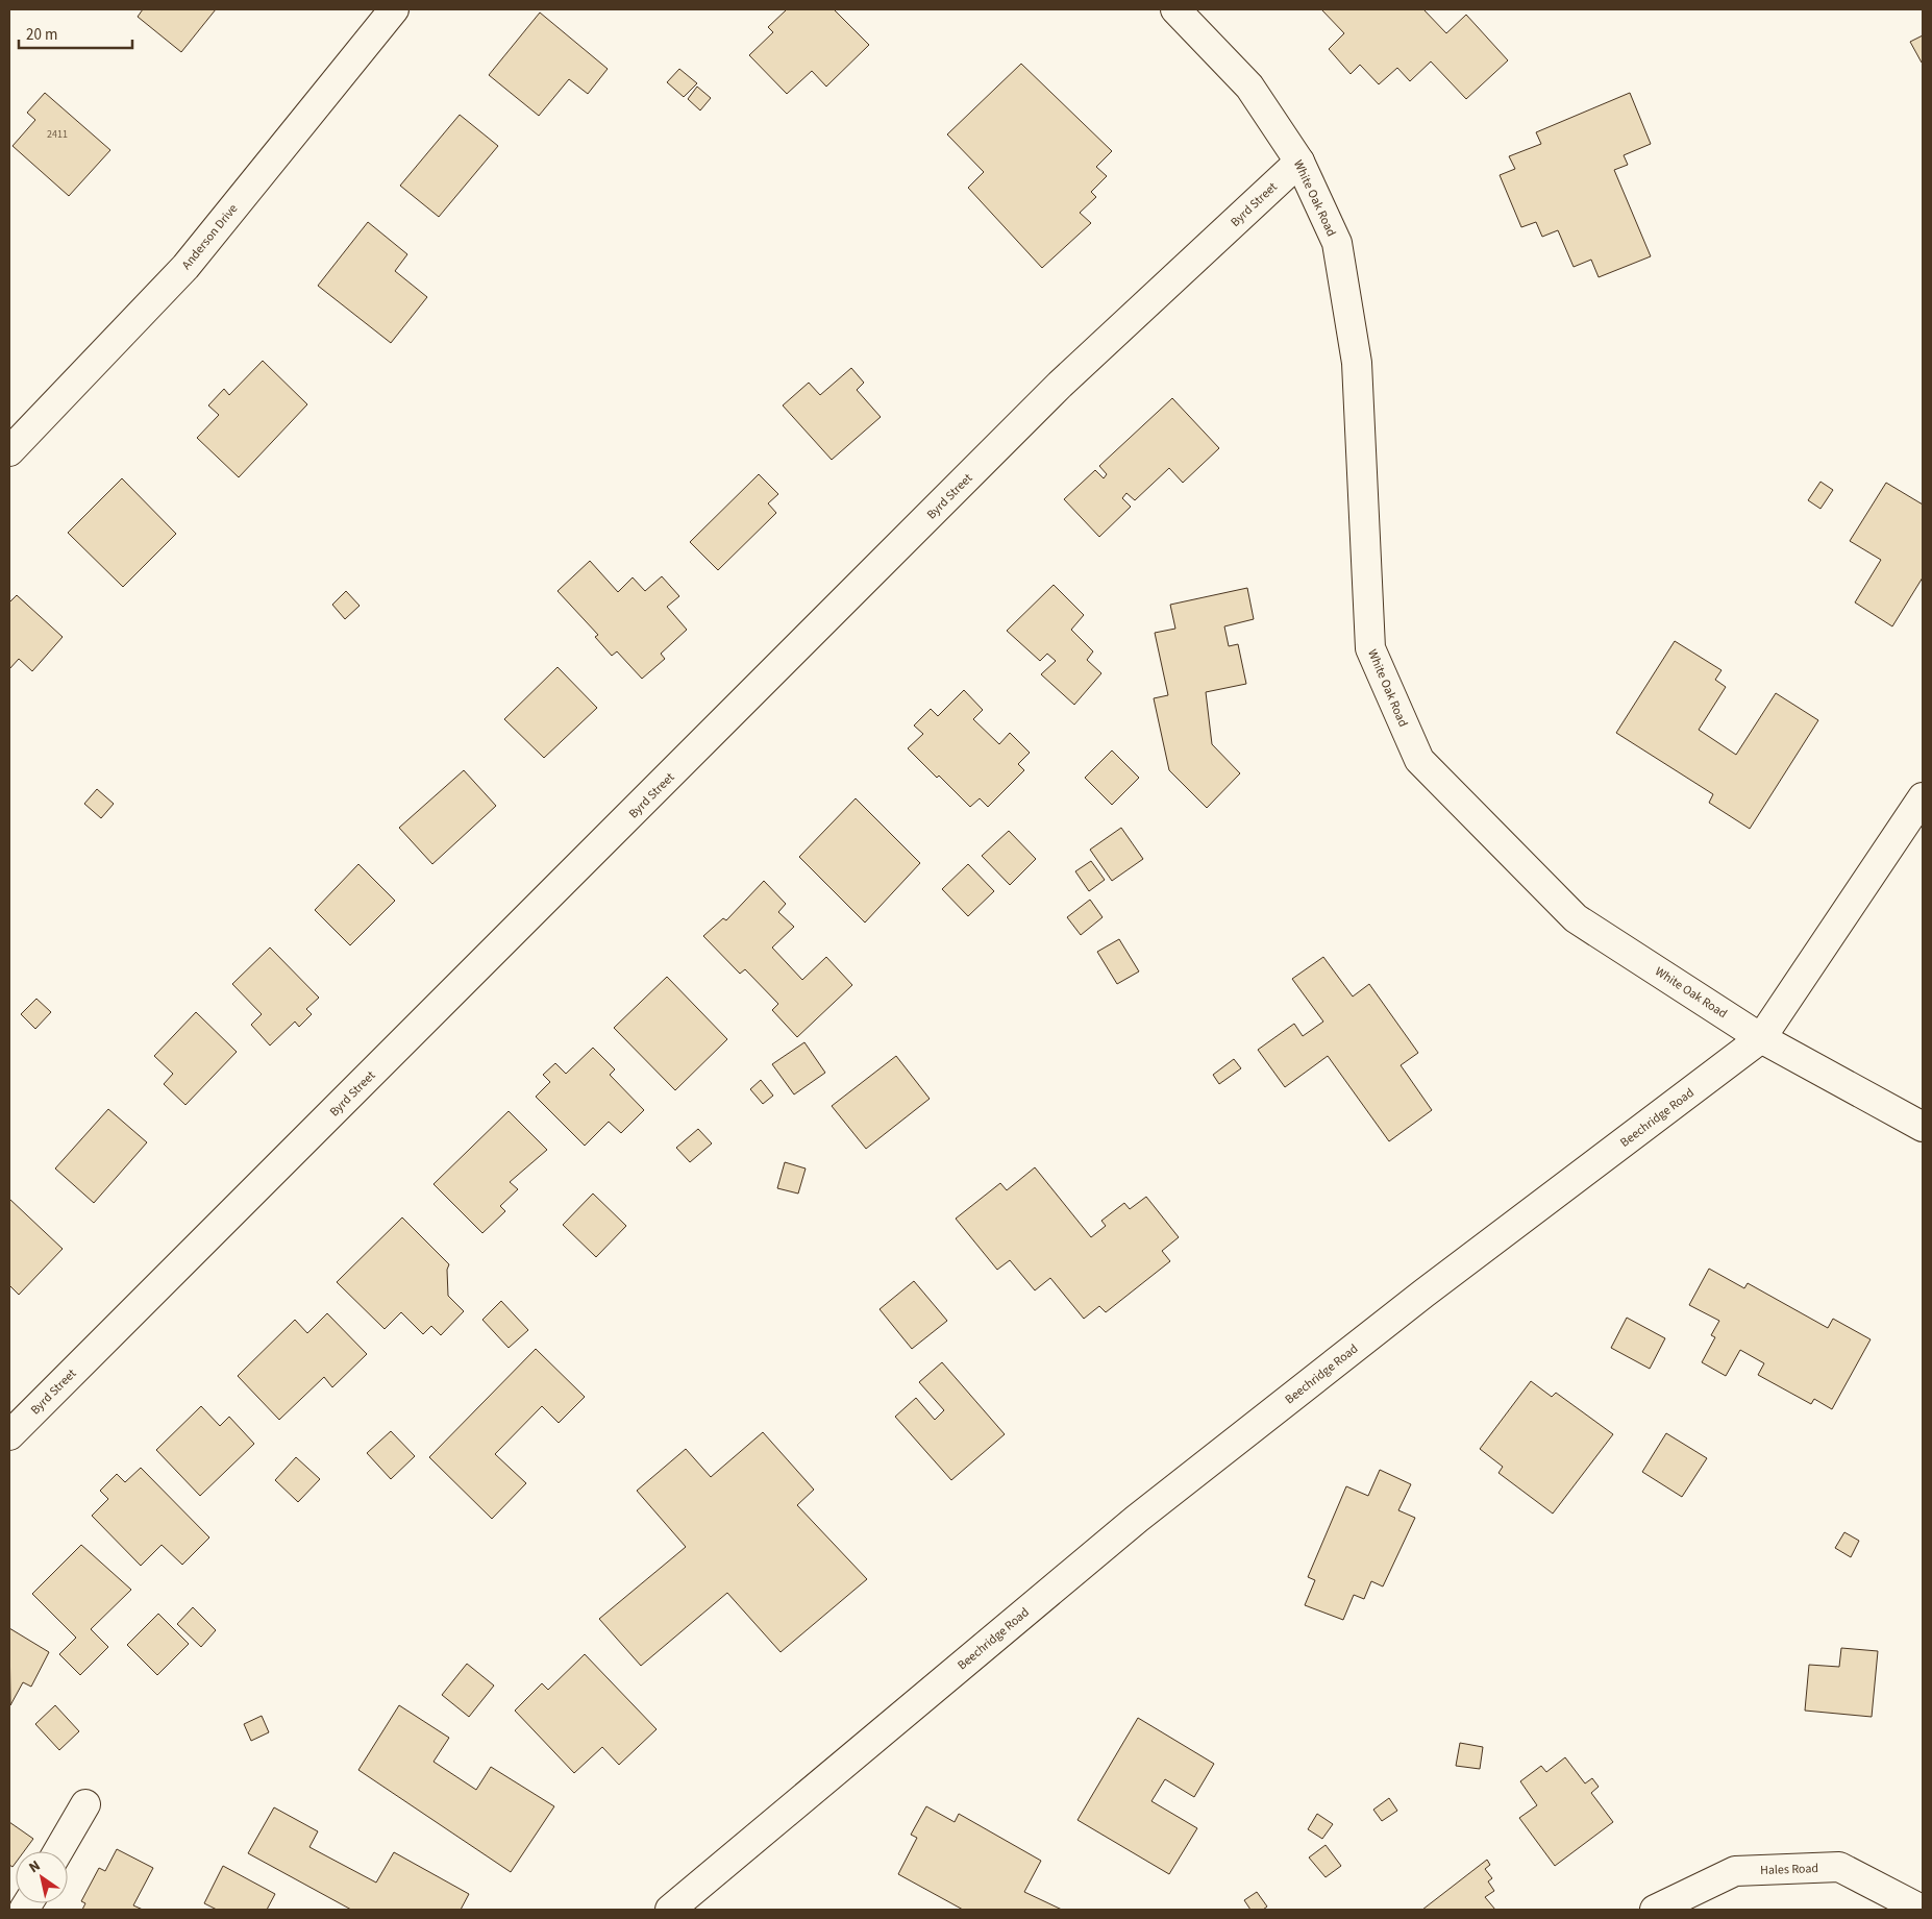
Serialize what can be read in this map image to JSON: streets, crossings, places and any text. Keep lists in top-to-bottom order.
{
  "streets": {
    "street": [
      "White Oak Road",
      "Byrd Street",
      "Anderson Drive",
      "Beechridge Road",
      "Hales Road"
    ]
  },
  "crossings": [
    ["White Oak Road", "Byrd Street"],
    ["White Oak Road", "Beechridge Road"]
  ],
  "house_numbers": ["2411"],
  "scale_bar": "20 m",
  "north": "top left"
}
